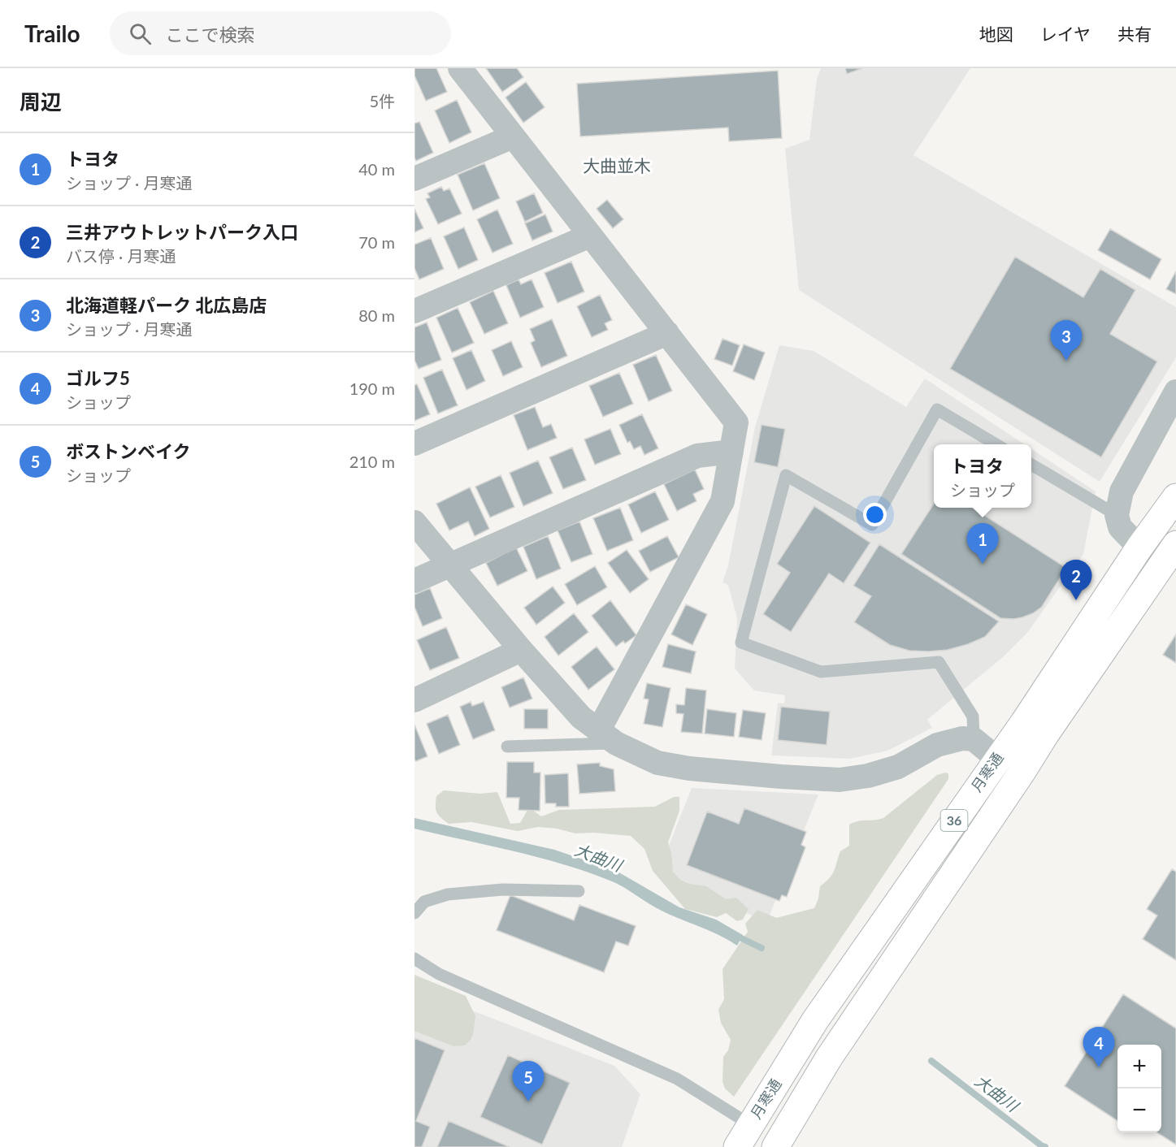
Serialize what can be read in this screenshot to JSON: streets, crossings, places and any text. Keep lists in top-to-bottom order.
{
  "streets": {
    "highway": ["月寒通", "36"]
  },
  "districts": ["大曲並木"],
  "water": ["大曲川"],
  "page": {
    "header": "Trailo",
    "search": "ここで検索",
    "nav": ["地図", "レイヤ", "共有"],
    "heading": ["周辺", "5件"],
    "list": [
      {
        "mark": "1",
        "name": "トヨタ",
        "note": "ショップ · 月寒通",
        "value": "40 m"
      },
      {
        "mark": "2",
        "name": "三井アウトレットパーク入口",
        "note": "バス停 · 月寒通",
        "value": "70 m"
      },
      {
        "mark": "3",
        "name": "北海道軽パーク 北広島店",
        "note": "ショップ · 月寒通",
        "value": "80 m"
      },
      {
        "mark": "4",
        "name": "ゴルフ5",
        "note": "ショップ",
        "value": "190 m"
      },
      {
        "mark": "5",
        "name": "ボストンベイク",
        "note": "ショップ",
        "value": "210 m"
      }
    ],
    "pins": [
      "3",
      "1",
      "2",
      "4",
      "5"
    ],
    "popup": ["トヨタ", "ショップ"],
    "map_buttons": ["+", "−"]
  }
}
